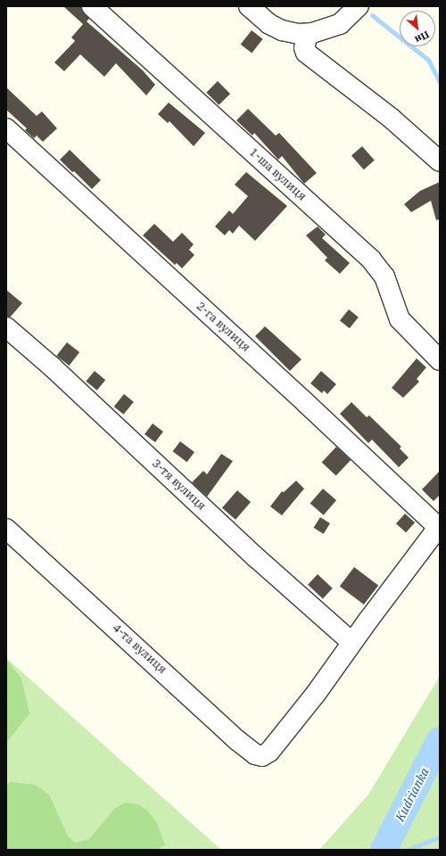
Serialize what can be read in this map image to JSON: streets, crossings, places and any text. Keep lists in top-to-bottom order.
{
  "streets": {
    "street": [
      "1-ша вулиця",
      "2-га вулиця",
      "3-тя вулиця",
      "4-та вулиця"
    ]
  },
  "crossings": [
    ["2-га вулиця", "4-та вулиця"],
    ["3-тя вулиця", "4-та вулиця"]
  ],
  "water": ["Kudrianka"],
  "north": "bottom right"
}
